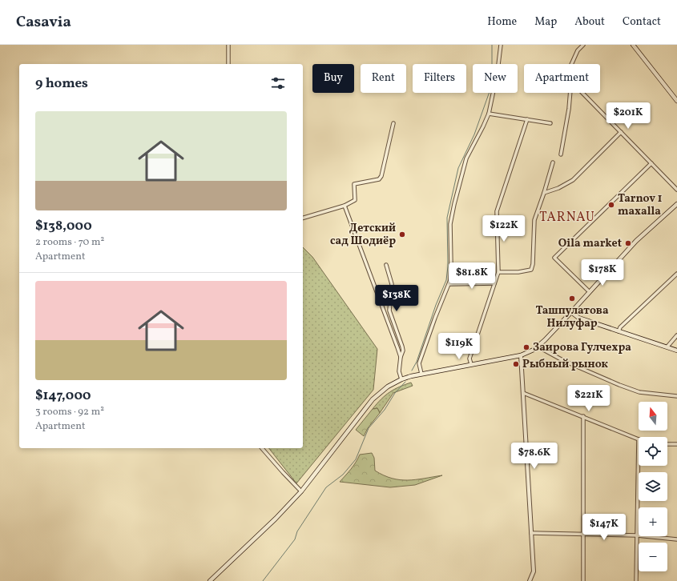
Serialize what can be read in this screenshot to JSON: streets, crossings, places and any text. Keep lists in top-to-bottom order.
{
  "districts": ["TARNAU"],
  "places": [
    "Tarnov 1 maxalla",
    "Детский сад Шодиёр",
    "Oila market",
    "Ташпулатова Нилуфар",
    "Заирова Гулчехра",
    "Рыбный рынок"
  ],
  "north": "top",
  "page": {
    "header": "Casavia",
    "nav": [
      "Home",
      "Map",
      "About",
      "Contact"
    ],
    "chip": [
      "Buy",
      "Rent",
      "Filters",
      "New",
      "Apartment"
    ],
    "heading": "9 homes",
    "price": [
      "$201K",
      "$122K",
      "$178K",
      "$81.8K",
      "$138K",
      "$119K",
      "$221K",
      "$78.6K",
      "$147K"
    ],
    "list": [
      {
        "name": "$138,000",
        "note": "2 rooms · 70 m² · Apartment"
      },
      {
        "name": "$147,000",
        "note": "3 rooms · 92 m² · Apartment"
      }
    ],
    "map_buttons": ["+", "−"]
  }
}
